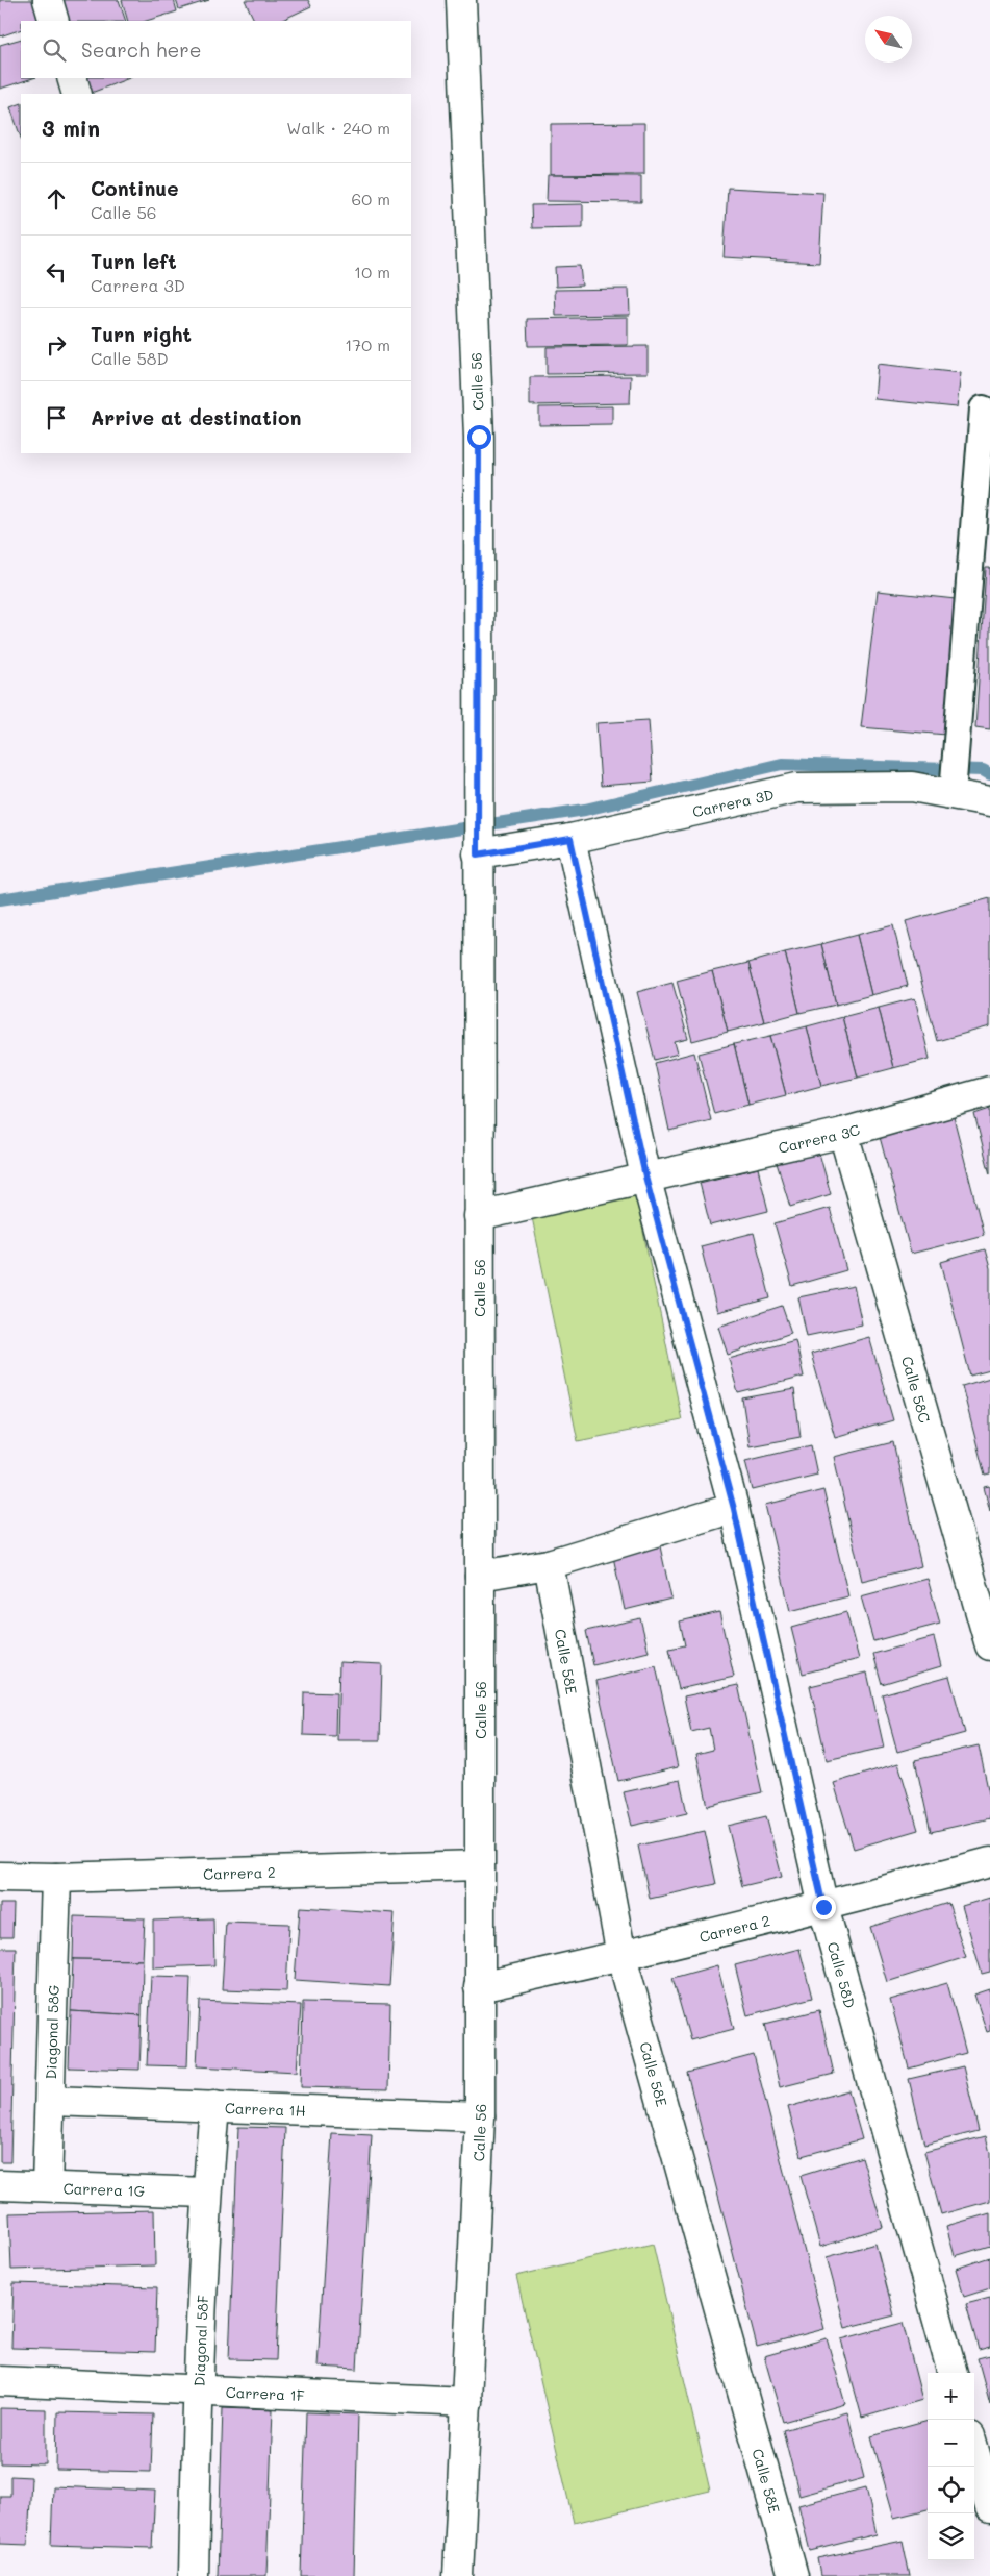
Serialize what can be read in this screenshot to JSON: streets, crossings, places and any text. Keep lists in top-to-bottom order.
{
  "streets": {
    "street": [
      "Calle 56",
      "Carrera 3D",
      "Carrera 3C",
      "Calle 58C",
      "Calle 58E",
      "Carrera 2",
      "Calle 58D",
      "Diagonal 58G",
      "Carrera 1H",
      "Carrera 1G",
      "Diagonal 58F",
      "Carrera 1F"
    ]
  },
  "crossings": [
    ["Calle 56", "Carrera 3D"],
    ["Calle 56", "Carrera 3C"],
    ["Calle 56", "Carrera 2"],
    ["Calle 56", "Carrera 1H"],
    ["Calle 56", "Carrera 1F"],
    ["Carrera 3D", "Calle 58D"],
    ["Carrera 3C", "Calle 58C"],
    ["Carrera 3C", "Calle 58D"],
    ["Calle 58E", "Carrera 2"],
    ["Carrera 2", "Calle 58D"],
    ["Carrera 2", "Diagonal 58G"],
    ["Diagonal 58G", "Carrera 1H"],
    ["Diagonal 58G", "Carrera 1G"],
    ["Carrera 1H", "Diagonal 58F"],
    ["Carrera 1G", "Diagonal 58F"],
    ["Diagonal 58F", "Carrera 1F"]
  ],
  "north": "top left",
  "page": {
    "search": "Search here",
    "heading": ["3 min", "Walk · 240 m"],
    "list": [
      ["Continue", "Calle 56", "60 m"],
      ["Turn left", "Carrera 3D", "10 m"],
      ["Turn right", "Calle 58D", "170 m"],
      "Arrive at destination"
    ],
    "map_buttons": ["+", "−"]
  }
}
